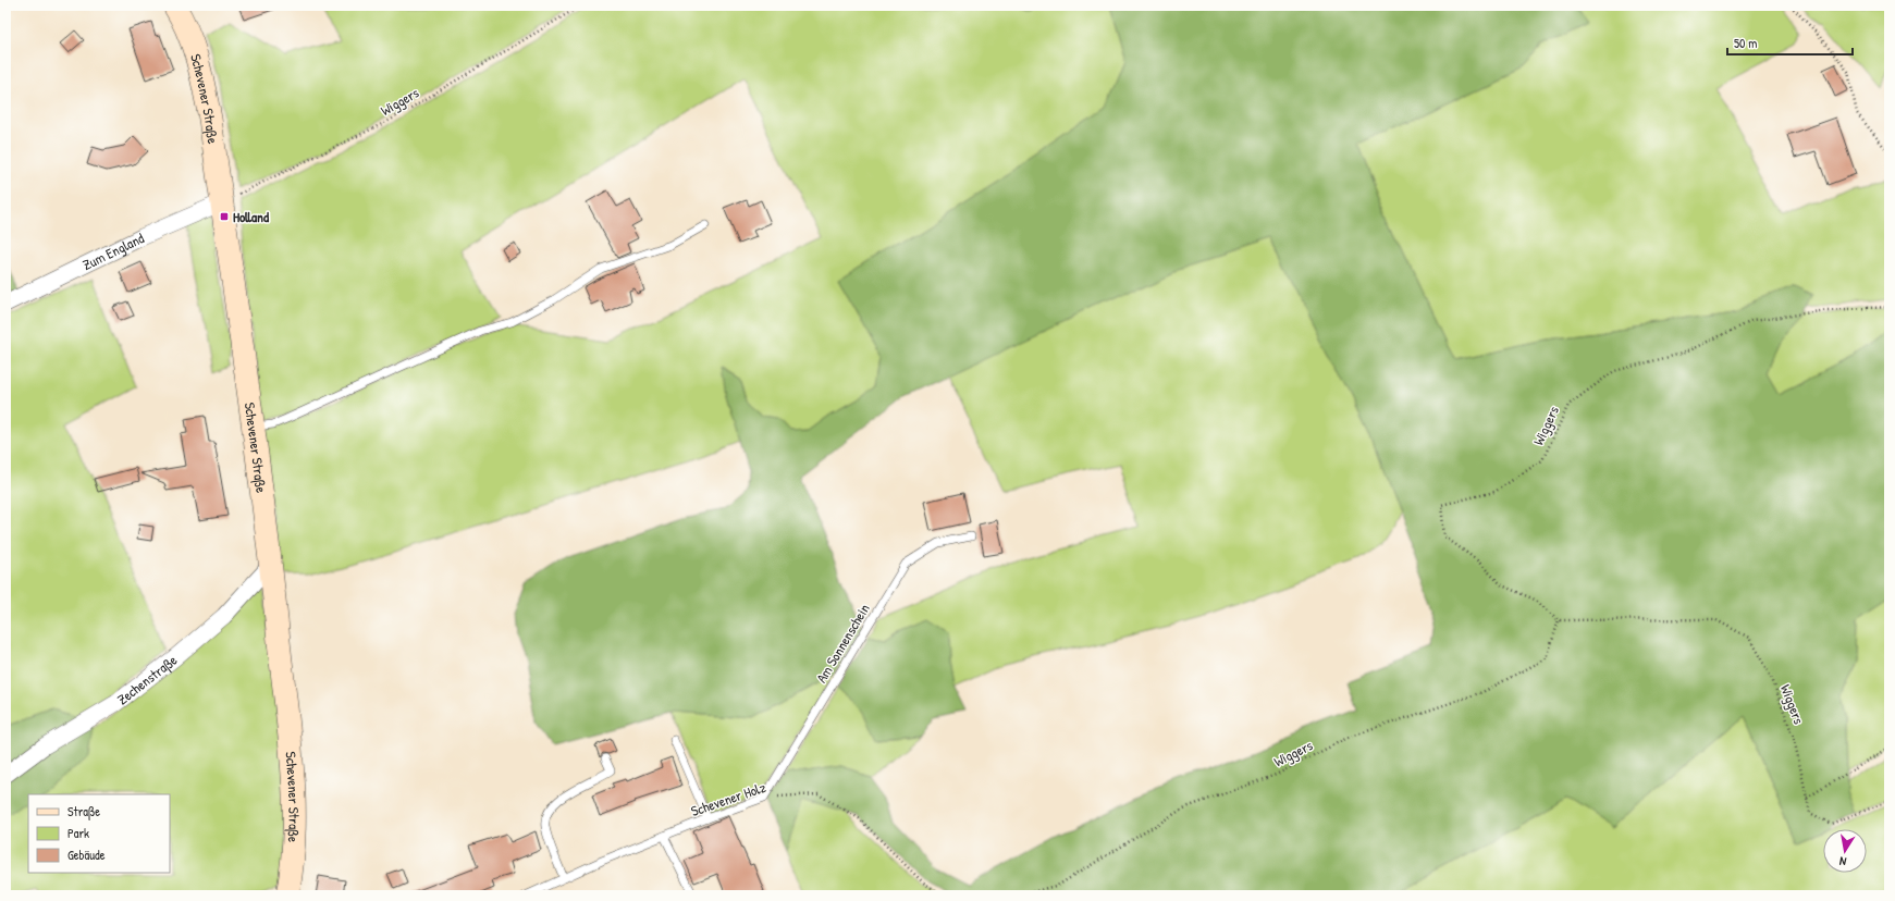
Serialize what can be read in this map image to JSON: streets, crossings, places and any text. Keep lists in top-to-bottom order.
{
  "streets": {
    "main road": ["Schevener Straße"],
    "street": ["Zum England", "Zechenstraße"],
    "lane": ["Am Sonnenschein", "Schevener Holz"],
    "path": ["Wiggers"]
  },
  "crossings": [
    ["Schevener Straße", "Wiggers"],
    ["Schevener Straße", "Zum England"],
    ["Schevener Straße", "Zechenstraße"],
    ["Wiggers", "Zum England"],
    ["Am Sonnenschein", "Schevener Holz"]
  ],
  "places": {
    "transit": ["Holland"]
  },
  "legend": ["Straße", "Park", "Gebäude"],
  "scale_bar": "50 m",
  "north": "bottom"
}
